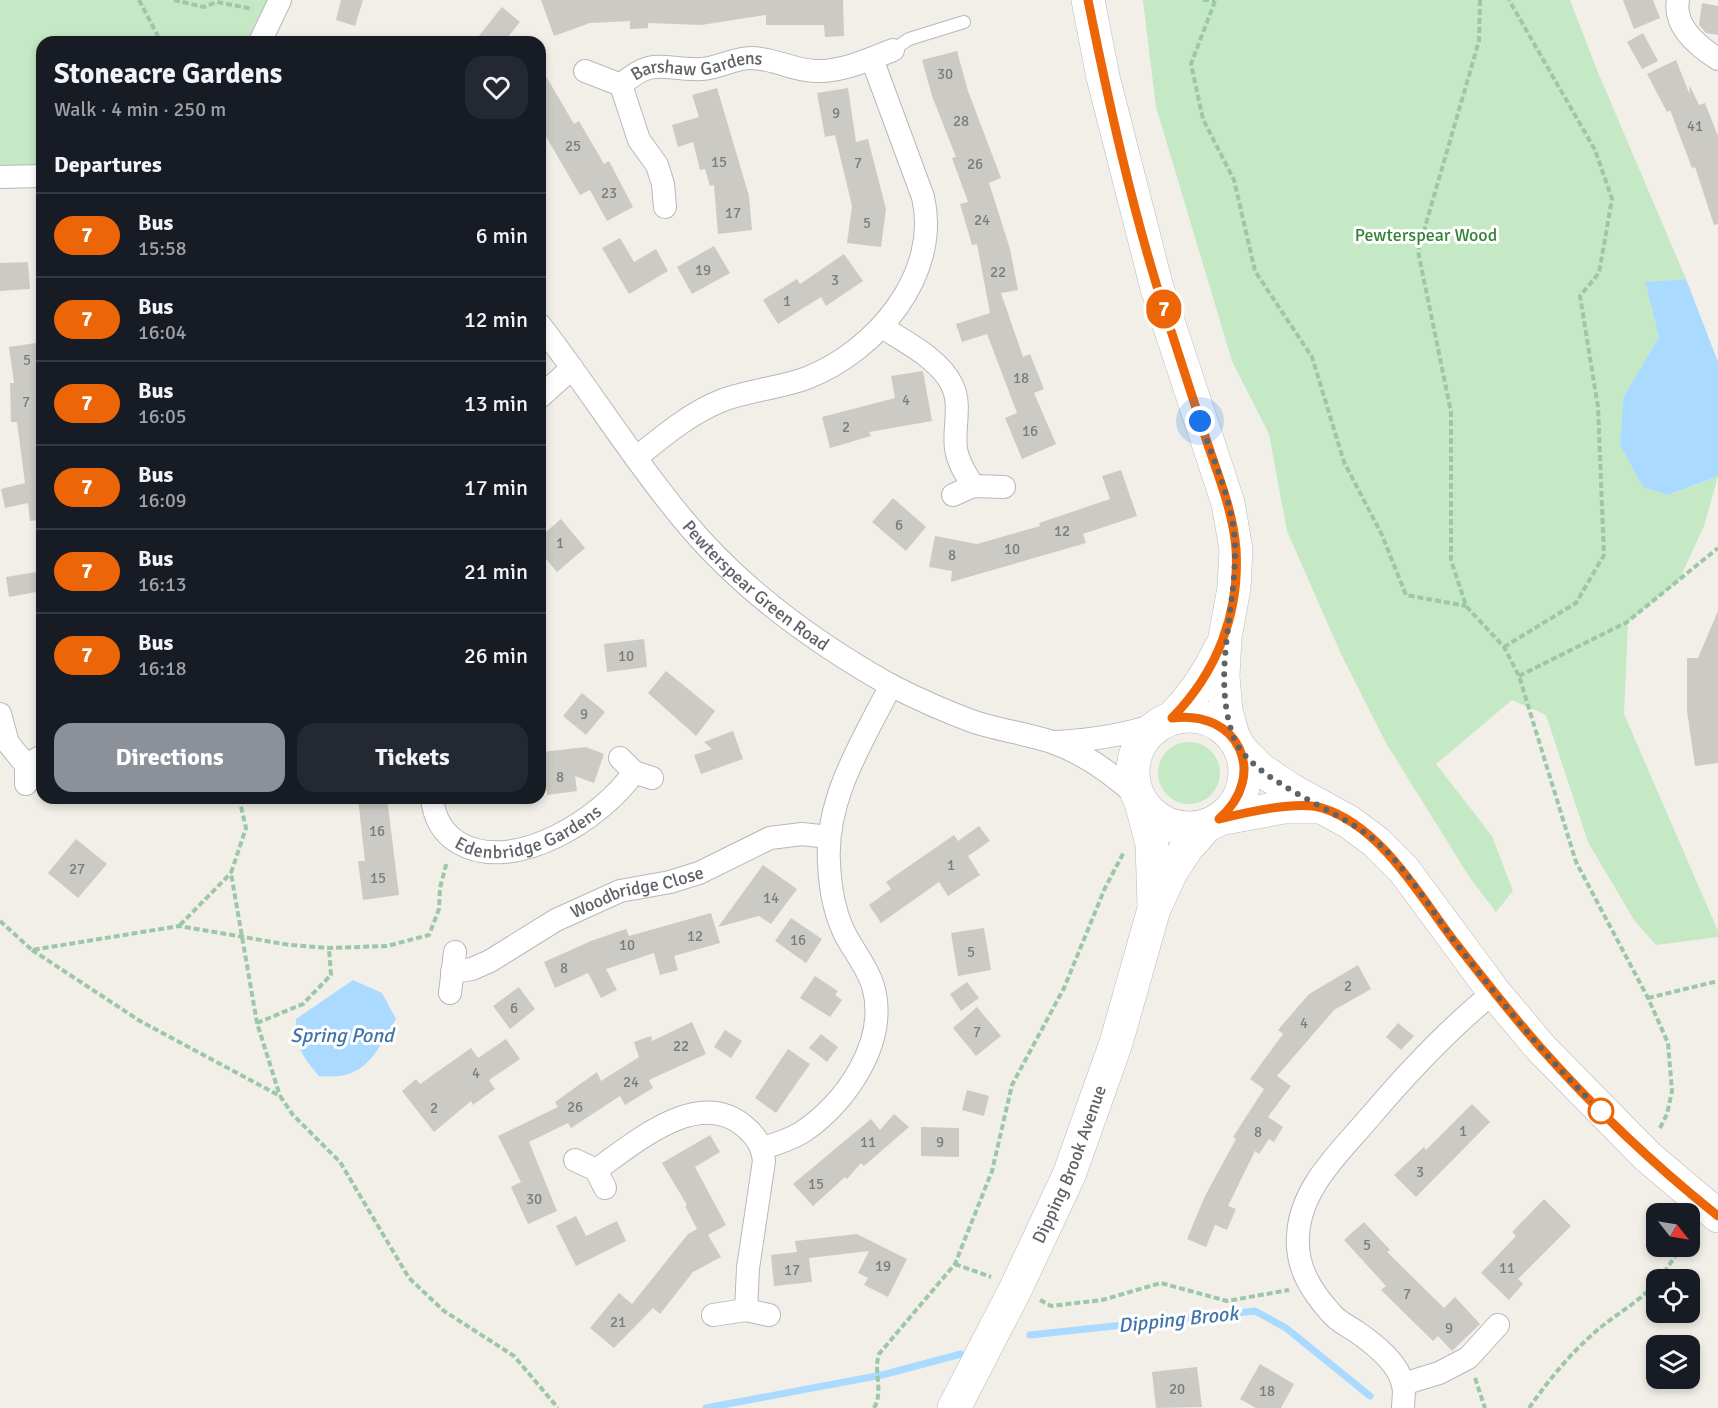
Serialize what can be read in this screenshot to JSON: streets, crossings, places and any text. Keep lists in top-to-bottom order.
{
  "streets": {
    "street": [
      "Barshaw Gardens",
      "Pewterspear Green Road",
      "Edenbridge Gardens",
      "Woodbridge Close",
      "Dipping Brook Avenue"
    ]
  },
  "crossings": [
    ["Pewterspear Green Road", "Dipping Brook Avenue"]
  ],
  "water": ["Spring Pond", "Dipping Brook"],
  "parks": ["Pewterspear Wood"],
  "lines": ["bus line 7"],
  "house_numbers": [
    "30",
    "9",
    "28",
    "41",
    "25",
    "15",
    "7",
    "26",
    "23",
    "17",
    "24",
    "5",
    "19",
    "22",
    "3",
    "1",
    "5",
    "18",
    "4",
    "7",
    "2",
    "16",
    "6",
    "12",
    "1",
    "10",
    "8",
    "10",
    "9",
    "8",
    "16",
    "1",
    "27",
    "15",
    "14",
    "12",
    "16",
    "10",
    "5",
    "8",
    "2",
    "6",
    "4",
    "7",
    "22",
    "4",
    "24",
    "26",
    "2",
    "1",
    "8",
    "11",
    "9",
    "3",
    "15",
    "30",
    "5",
    "19",
    "11",
    "17",
    "7",
    "21",
    "9",
    "20",
    "18"
  ],
  "north": "bottom right",
  "page": {
    "on_map": "7",
    "heading": [
      ["Stoneacre Gardens", "Walk · 4 min · 250 m"],
      "Departures"
    ],
    "list": [
      {
        "mark": "7",
        "name": "Bus",
        "note": "15:58",
        "value": "6 min"
      },
      {
        "mark": "7",
        "name": "Bus",
        "note": "16:04",
        "value": "12 min"
      },
      {
        "mark": "7",
        "name": "Bus",
        "note": "16:05",
        "value": "13 min"
      },
      {
        "mark": "7",
        "name": "Bus",
        "note": "16:09",
        "value": "17 min"
      },
      {
        "mark": "7",
        "name": "Bus",
        "note": "16:13",
        "value": "21 min"
      },
      {
        "mark": "7",
        "name": "Bus",
        "note": "16:18",
        "value": "26 min"
      }
    ],
    "buttons": ["Directions", "Tickets"]
  }
}
